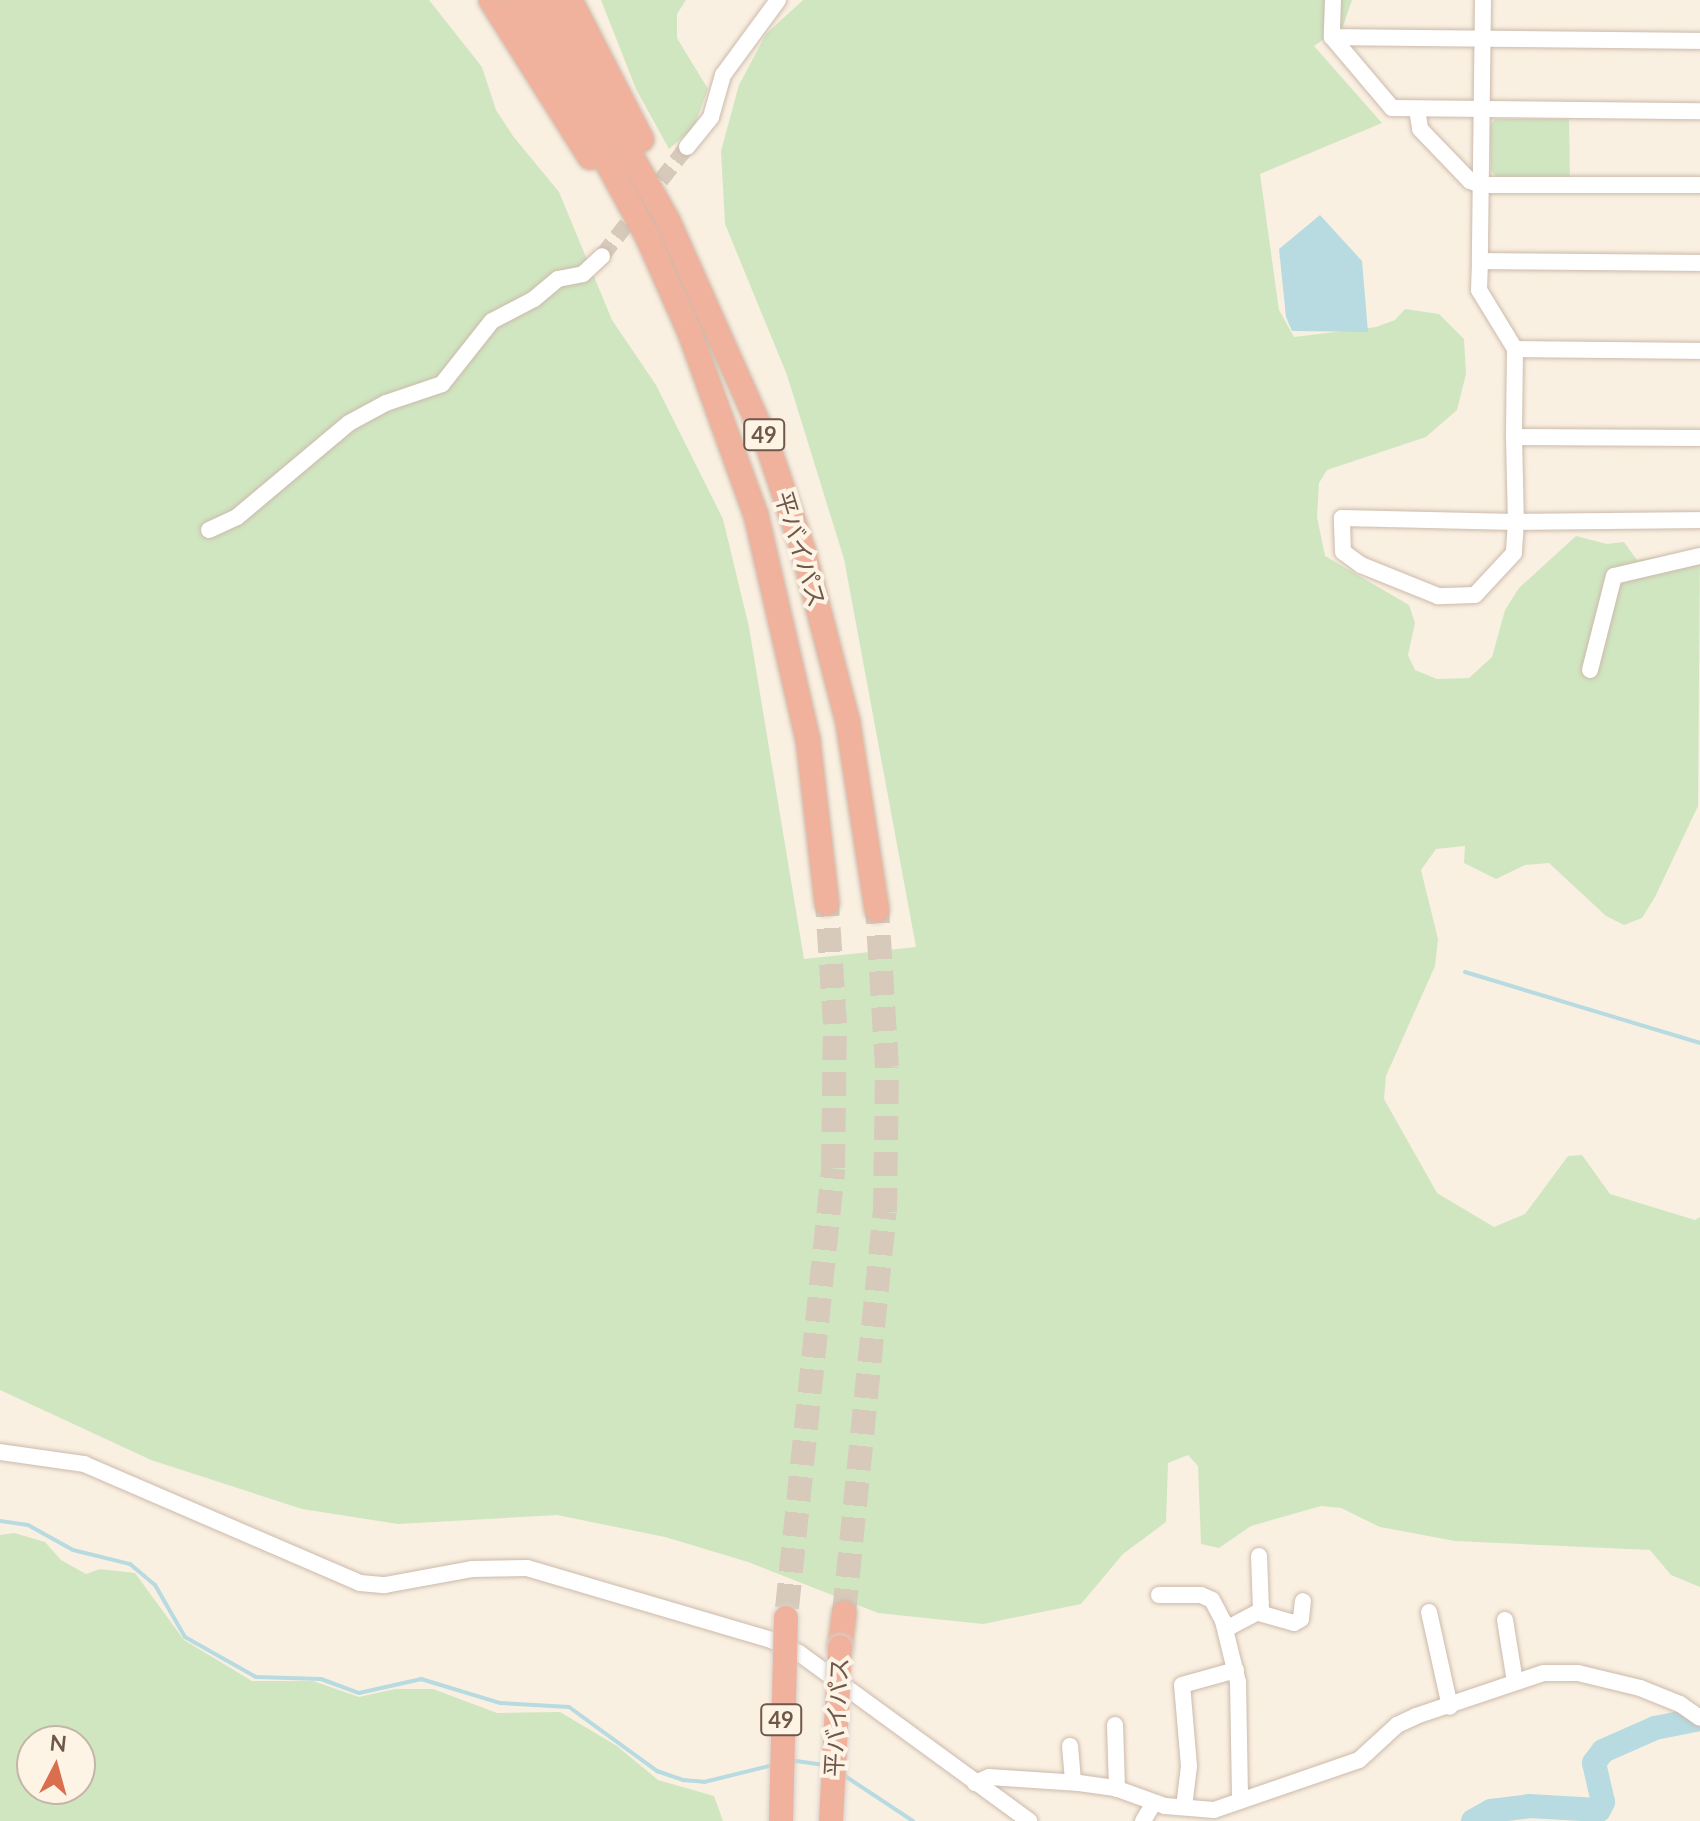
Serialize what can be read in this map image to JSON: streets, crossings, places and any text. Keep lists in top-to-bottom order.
{
  "streets": {
    "highway": ["49", "平バイパス"]
  },
  "north": "top"
}
